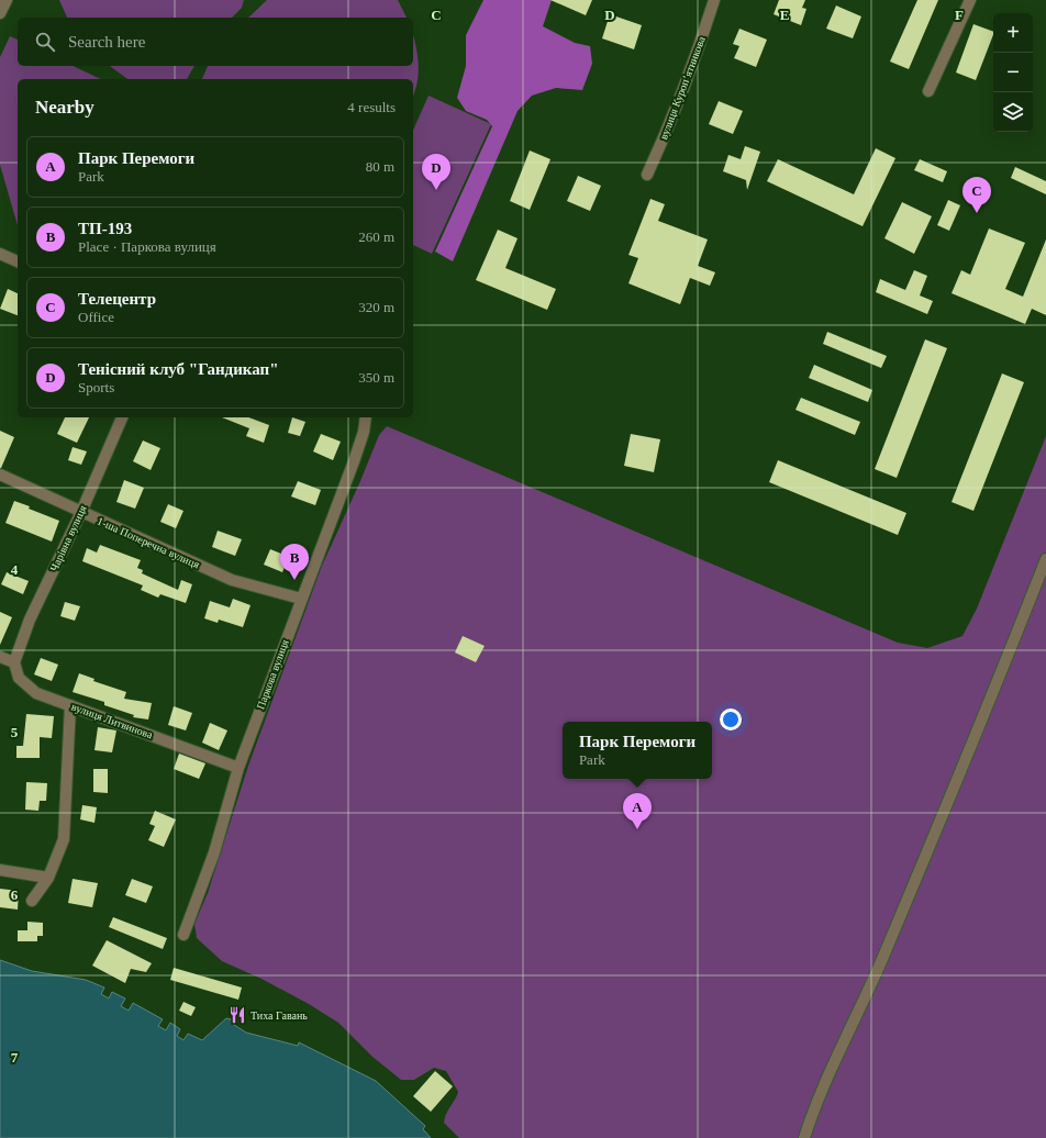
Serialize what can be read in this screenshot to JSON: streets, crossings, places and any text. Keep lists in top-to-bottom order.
{
  "streets": {
    "street": [
      "вулиця Куропʼятникова",
      "Чарівна вулиця",
      "1-ша Поперечна вулиця",
      "Паркова вулиця",
      "вулиця Литвинова"
    ]
  },
  "crossings": [
    ["Чарівна вулиця", "1-ша Поперечна вулиця"],
    ["Чарівна вулиця", "вулиця Литвинова"],
    ["1-ша Поперечна вулиця", "Паркова вулиця"],
    ["Паркова вулиця", "вулиця Литвинова"]
  ],
  "places": {
    "restaurant": ["Тиха Гавань"]
  },
  "page": {
    "map_buttons": ["+", "−"],
    "search": "Search here",
    "heading": ["Nearby", "4 results"],
    "list": [
      {
        "mark": "A",
        "name": "Парк Перемоги",
        "note": "Park",
        "value": "80 m"
      },
      {
        "mark": "B",
        "name": "ТП-193",
        "note": "Place · Паркова вулиця",
        "value": "260 m"
      },
      {
        "mark": "C",
        "name": "Телецентр",
        "note": "Office",
        "value": "320 m"
      },
      {
        "mark": "D",
        "name": "Тенісний клуб \"Гандикап\"",
        "note": "Sports",
        "value": "350 m"
      }
    ],
    "pins": [
      "D",
      "C",
      "B",
      "A"
    ],
    "popup": ["Парк Перемоги", "Park"]
  },
  "grid": {
    "columns": [
      "C",
      "D",
      "E",
      "F"
    ],
    "rows": [
      "4",
      "5",
      "6",
      "7"
    ]
  }
}
